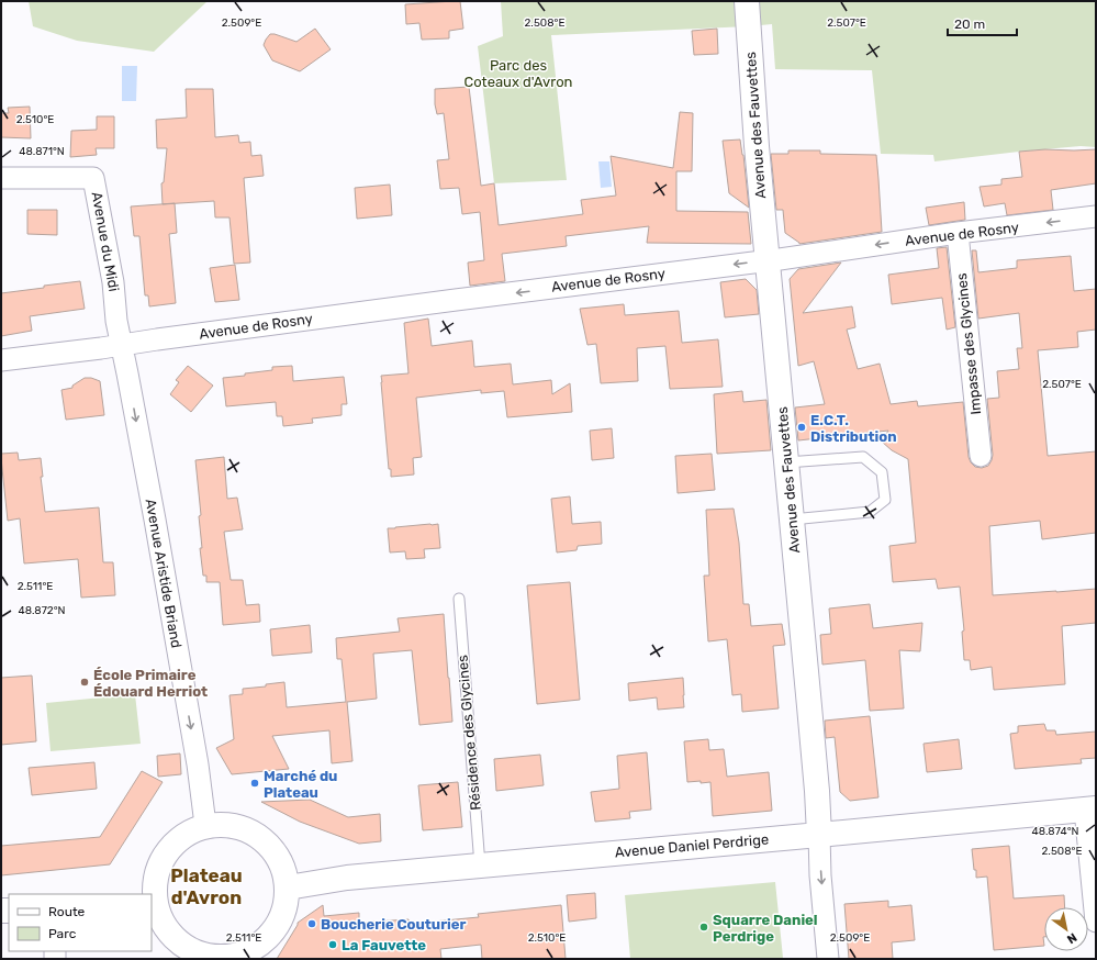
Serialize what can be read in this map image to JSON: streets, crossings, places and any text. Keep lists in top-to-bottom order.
{
  "streets": {
    "street": [
      "Avenue des Fauvettes",
      "Avenue de Rosny",
      "Avenue du Midi",
      "Impasse des Glycines",
      "Avenue Aristide Briand",
      "Avenue Daniel Perdrige"
    ],
    "lane": ["Résidence des Glycines"]
  },
  "crossings": [
    ["Avenue des Fauvettes", "Avenue de Rosny"],
    ["Avenue des Fauvettes", "Avenue Daniel Perdrige"],
    ["Avenue de Rosny", "Avenue du Midi"],
    ["Avenue de Rosny", "Impasse des Glycines"],
    ["Avenue de Rosny", "Avenue Aristide Briand"],
    ["Avenue du Midi", "Avenue Aristide Briand"],
    ["Avenue Aristide Briand", "Avenue Daniel Perdrige"],
    ["Résidence des Glycines", "Avenue Daniel Perdrige"]
  ],
  "one_way": ["Avenue de Rosny", "Avenue Aristide Briand"],
  "districts": ["Plateau d'Avron"],
  "parks": ["Parc des Coteaux d'Avron"],
  "places": [
    "E.C.T. Distribution",
    "École Primaire Édouard Herriot",
    "Marché du Plateau",
    "Boucherie Couturier",
    "Squarre Daniel Perdrige",
    "La Fauvette"
  ],
  "legend": ["Route", "Parc"],
  "scale_bar": "20 m",
  "north": "bottom right",
  "coordinates": [
    "2.509°E",
    "2.508°E",
    "2.507°E",
    "2.510°E",
    "48.871°N",
    "2.511°E",
    "48.872°N",
    "48.874°N"
  ]
}
